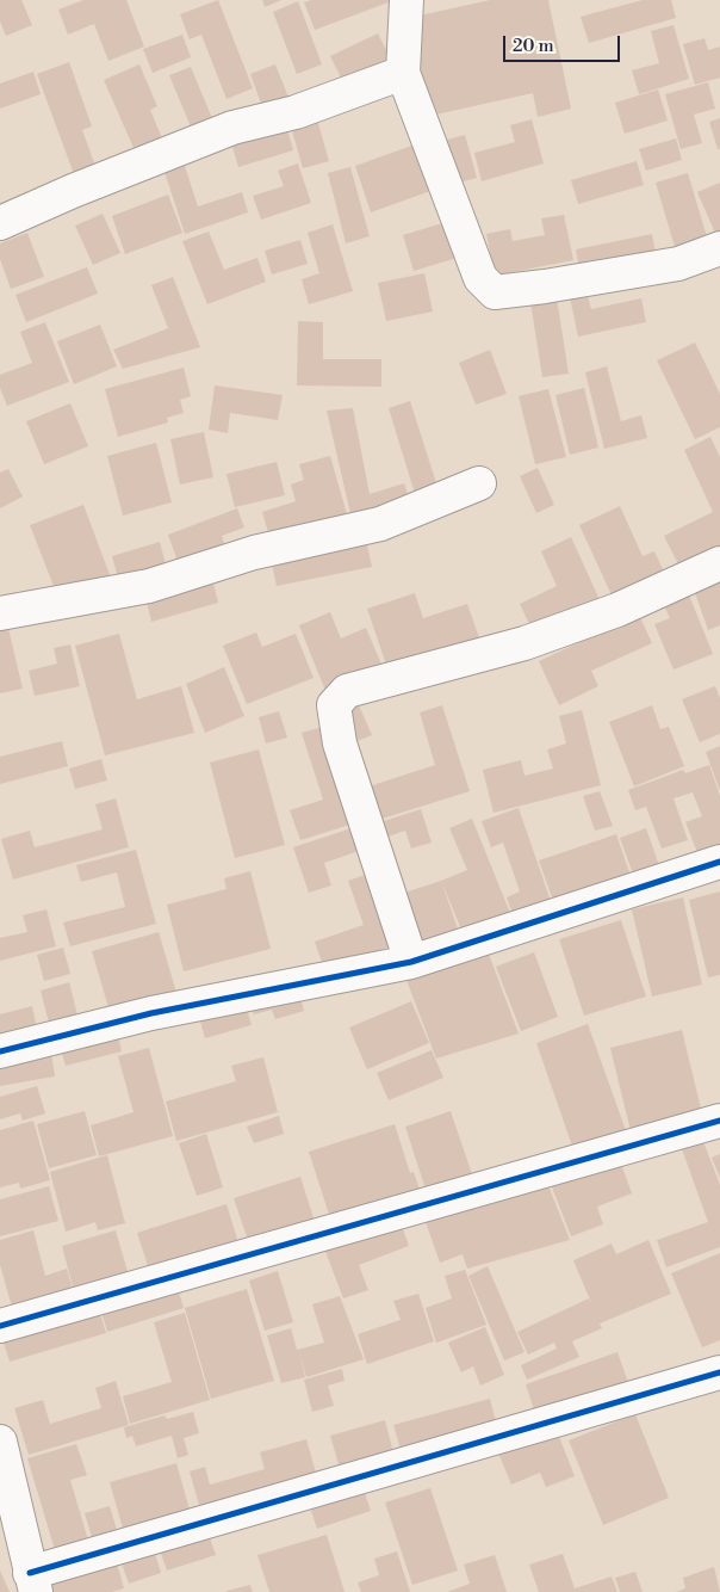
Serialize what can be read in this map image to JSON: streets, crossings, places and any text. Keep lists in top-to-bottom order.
{
  "scale_bar": "20 m"
}
